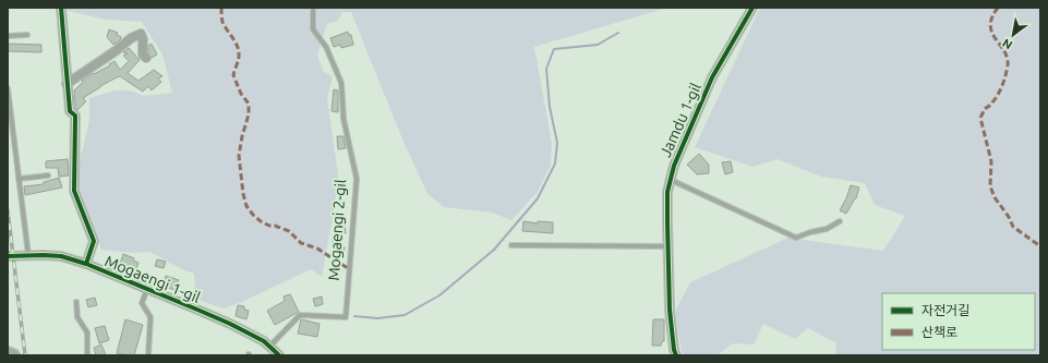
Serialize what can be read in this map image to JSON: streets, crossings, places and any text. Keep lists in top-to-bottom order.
{
  "streets": {
    "street": ["Jamdu 1-gil", "Mogaengi 1-gil"],
    "lane": ["Mogaengi 2-gil"]
  },
  "crossings": [
    ["Mogaengi 2-gil", "Mogaengi 1-gil"]
  ],
  "legend": ["자전거길", "산책로"],
  "north": "bottom left"
}
